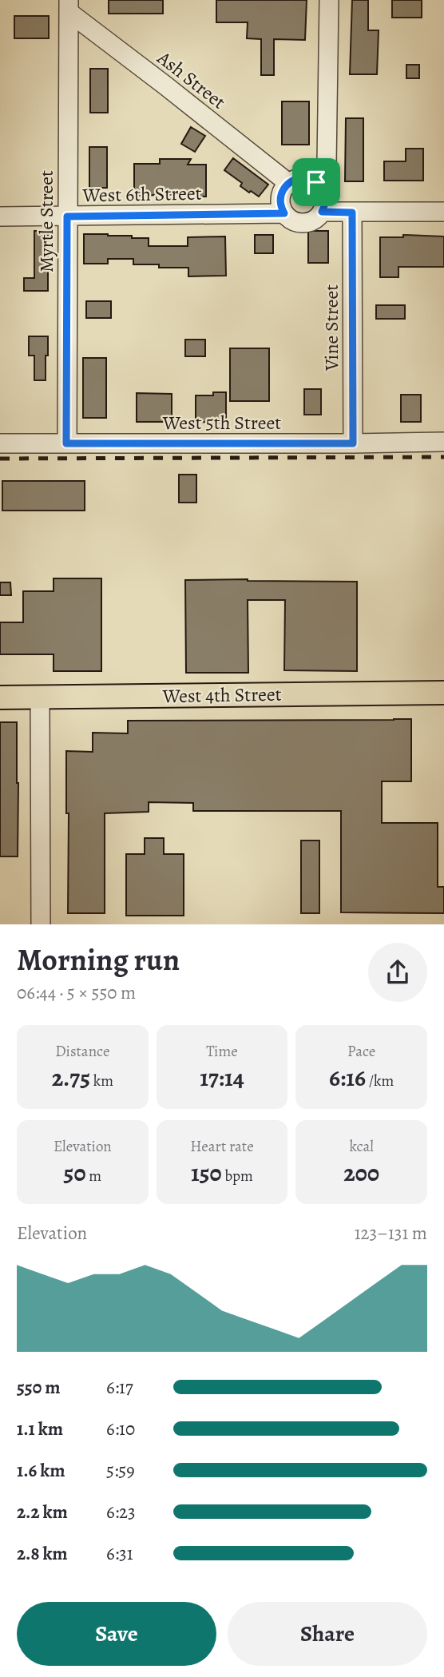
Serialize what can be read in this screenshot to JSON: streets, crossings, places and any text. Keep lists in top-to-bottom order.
{
  "streets": {
    "main road": ["West 4th Street"],
    "street": [
      "Ash Street",
      "West 6th Street",
      "Myrtle Street",
      "Vine Street",
      "West 5th Street"
    ]
  },
  "crossings": [
    ["Ash Street", "West 6th Street"],
    ["Ash Street", "Myrtle Street"],
    ["West 6th Street", "Myrtle Street"],
    ["Myrtle Street", "West 5th Street"],
    ["Vine Street", "West 5th Street"]
  ],
  "page": {
    "heading": ["Morning run", "06:44 · 5 × 550 m"],
    "stats": [
      ["Distance", "2.75 km"],
      ["Time", "17:14"],
      ["Pace", "6:16 /km"],
      ["Elevation", "50 m"],
      ["Heart rate", "150 bpm"],
      ["kcal", "200"]
    ],
    "chart": ["Elevation", "123–131 m"],
    "list": [
      {
        "name": "550 m",
        "note": "6:17"
      },
      {
        "name": "1.1 km",
        "note": "6:10"
      },
      {
        "name": "1.6 km",
        "note": "5:59"
      },
      {
        "name": "2.2 km",
        "note": "6:23"
      },
      {
        "name": "2.8 km",
        "note": "6:31"
      }
    ],
    "buttons": ["Save", "Share"]
  }
}
